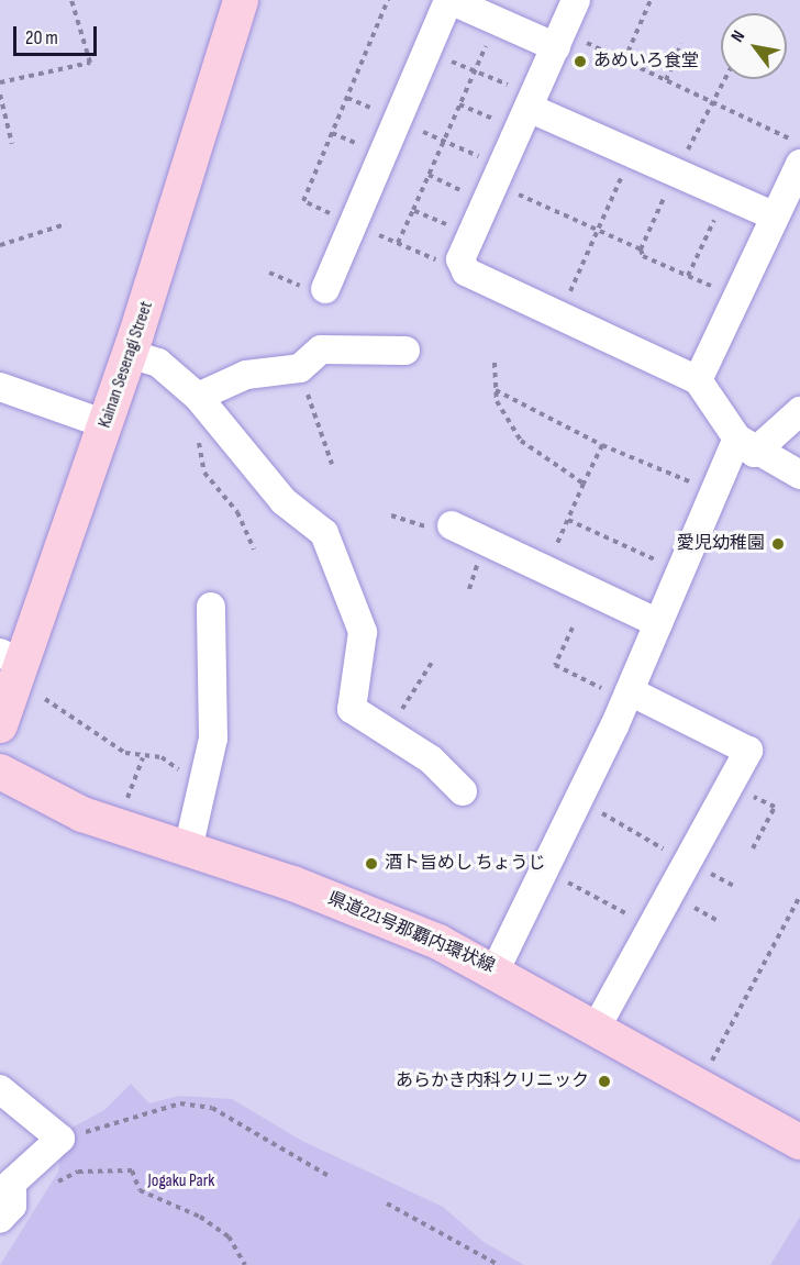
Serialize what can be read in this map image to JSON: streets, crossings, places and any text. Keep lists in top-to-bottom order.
{
  "streets": {
    "main road": ["Kainan Seseragi Street", "県道221号那覇内環状線"]
  },
  "parks": ["Jogaku Park"],
  "places": [
    "あめいろ食堂",
    "愛児幼稚園",
    "酒ト旨めし ちょうじ",
    "あらかき内科クリニック"
  ],
  "scale_bar": "20 m",
  "north": "top left"
}
